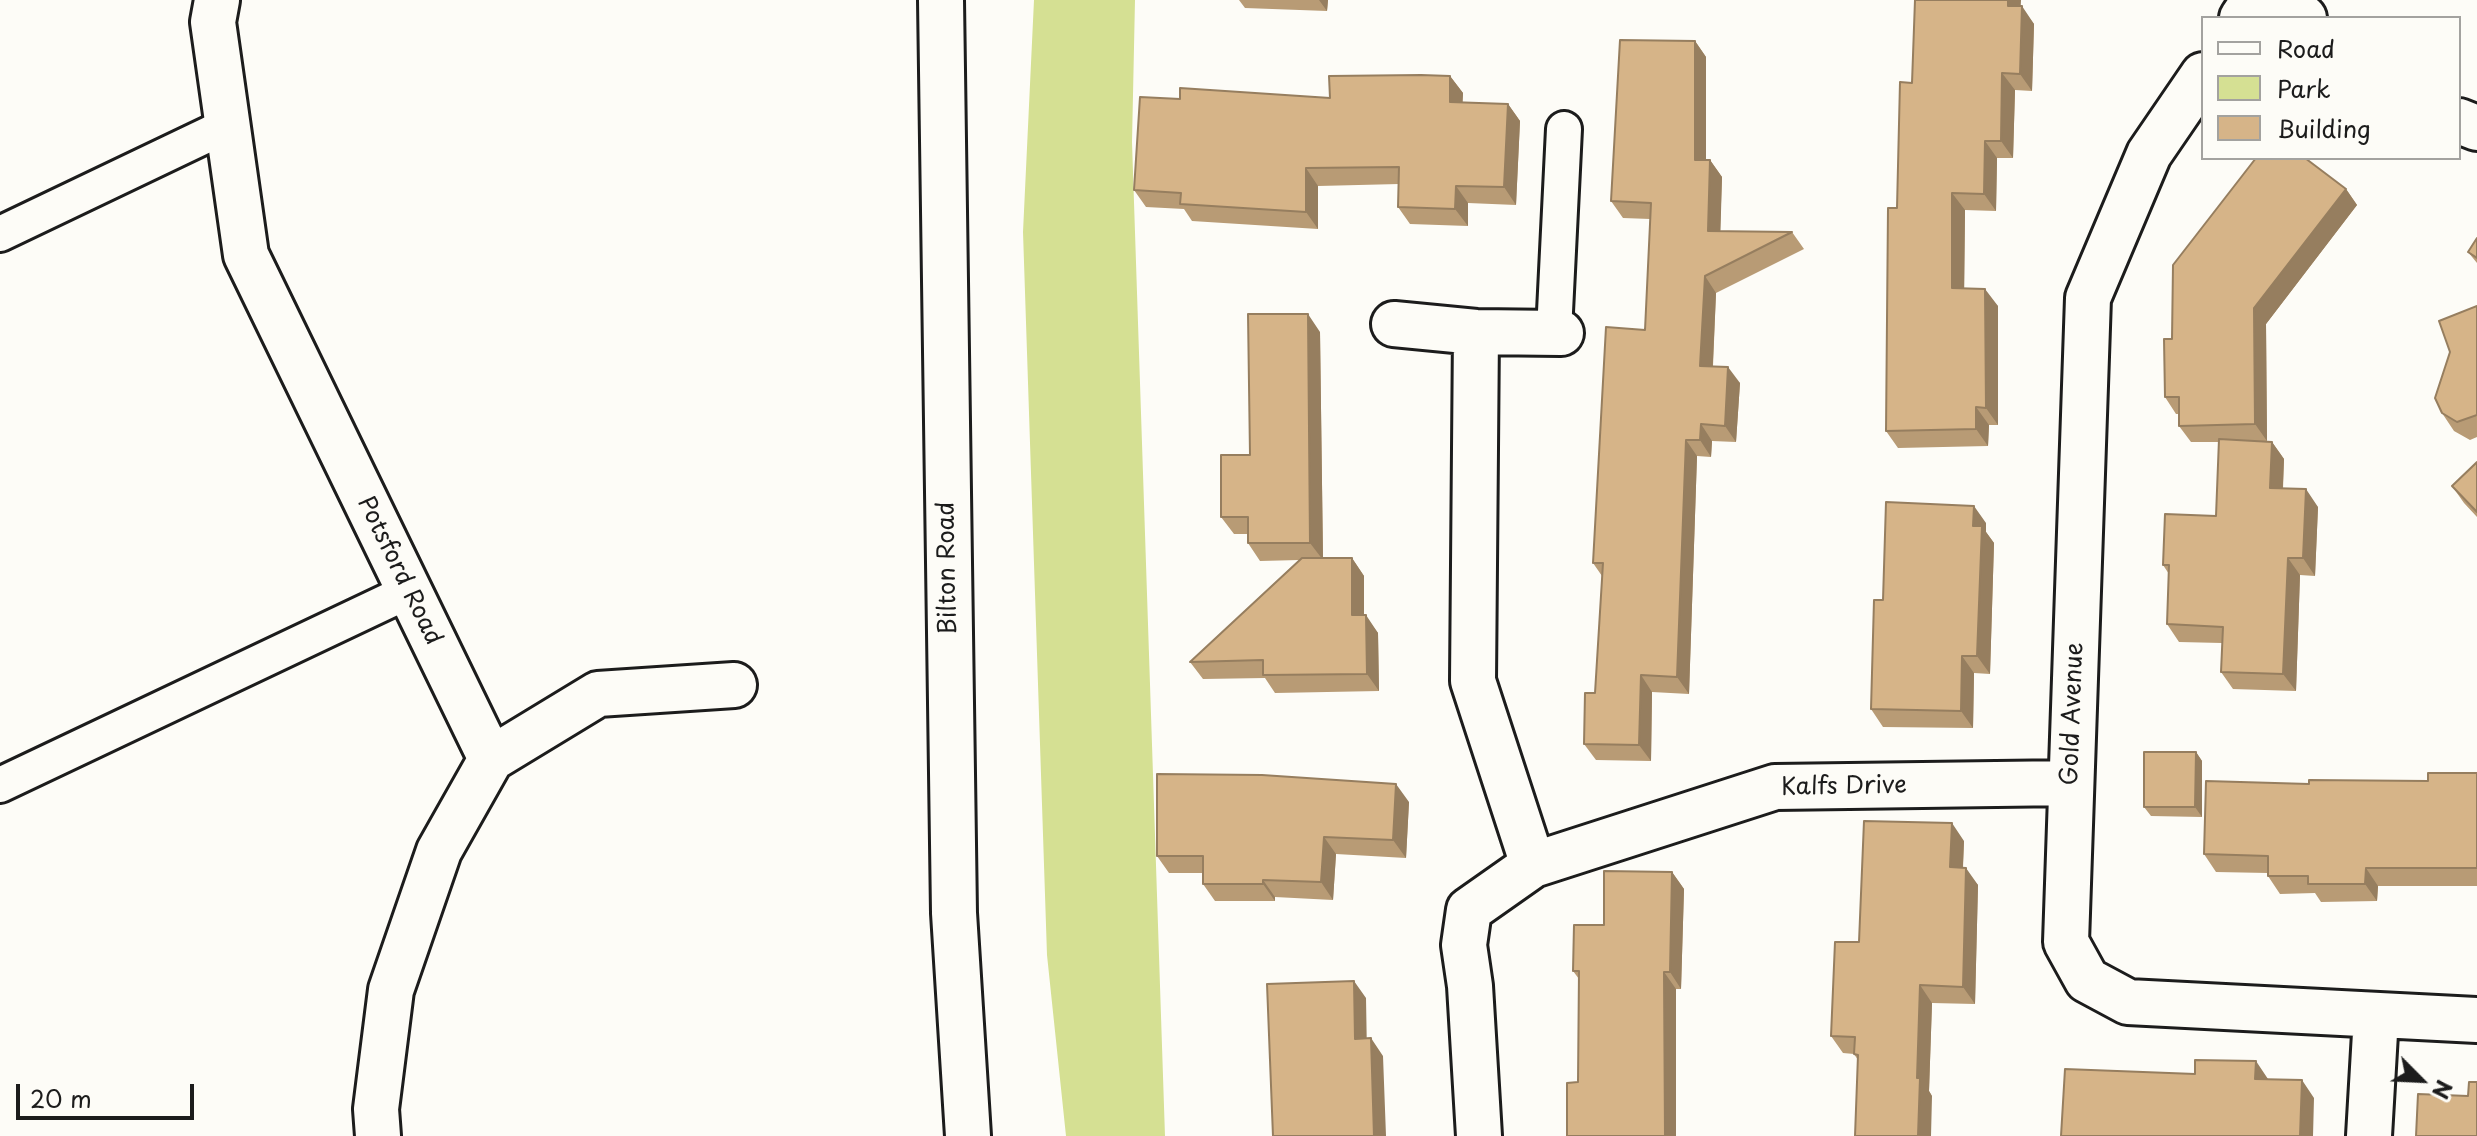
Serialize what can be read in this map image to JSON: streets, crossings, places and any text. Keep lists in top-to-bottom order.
{
  "streets": {
    "street": [
      "Bilton Road",
      "Potsford Road",
      "Gold Avenue",
      "Kalfs Drive"
    ]
  },
  "crossings": [
    ["Gold Avenue", "Kalfs Drive"]
  ],
  "legend": ["Road", "Park", "Building"],
  "scale_bar": "20 m",
  "north": "bottom right"
}
